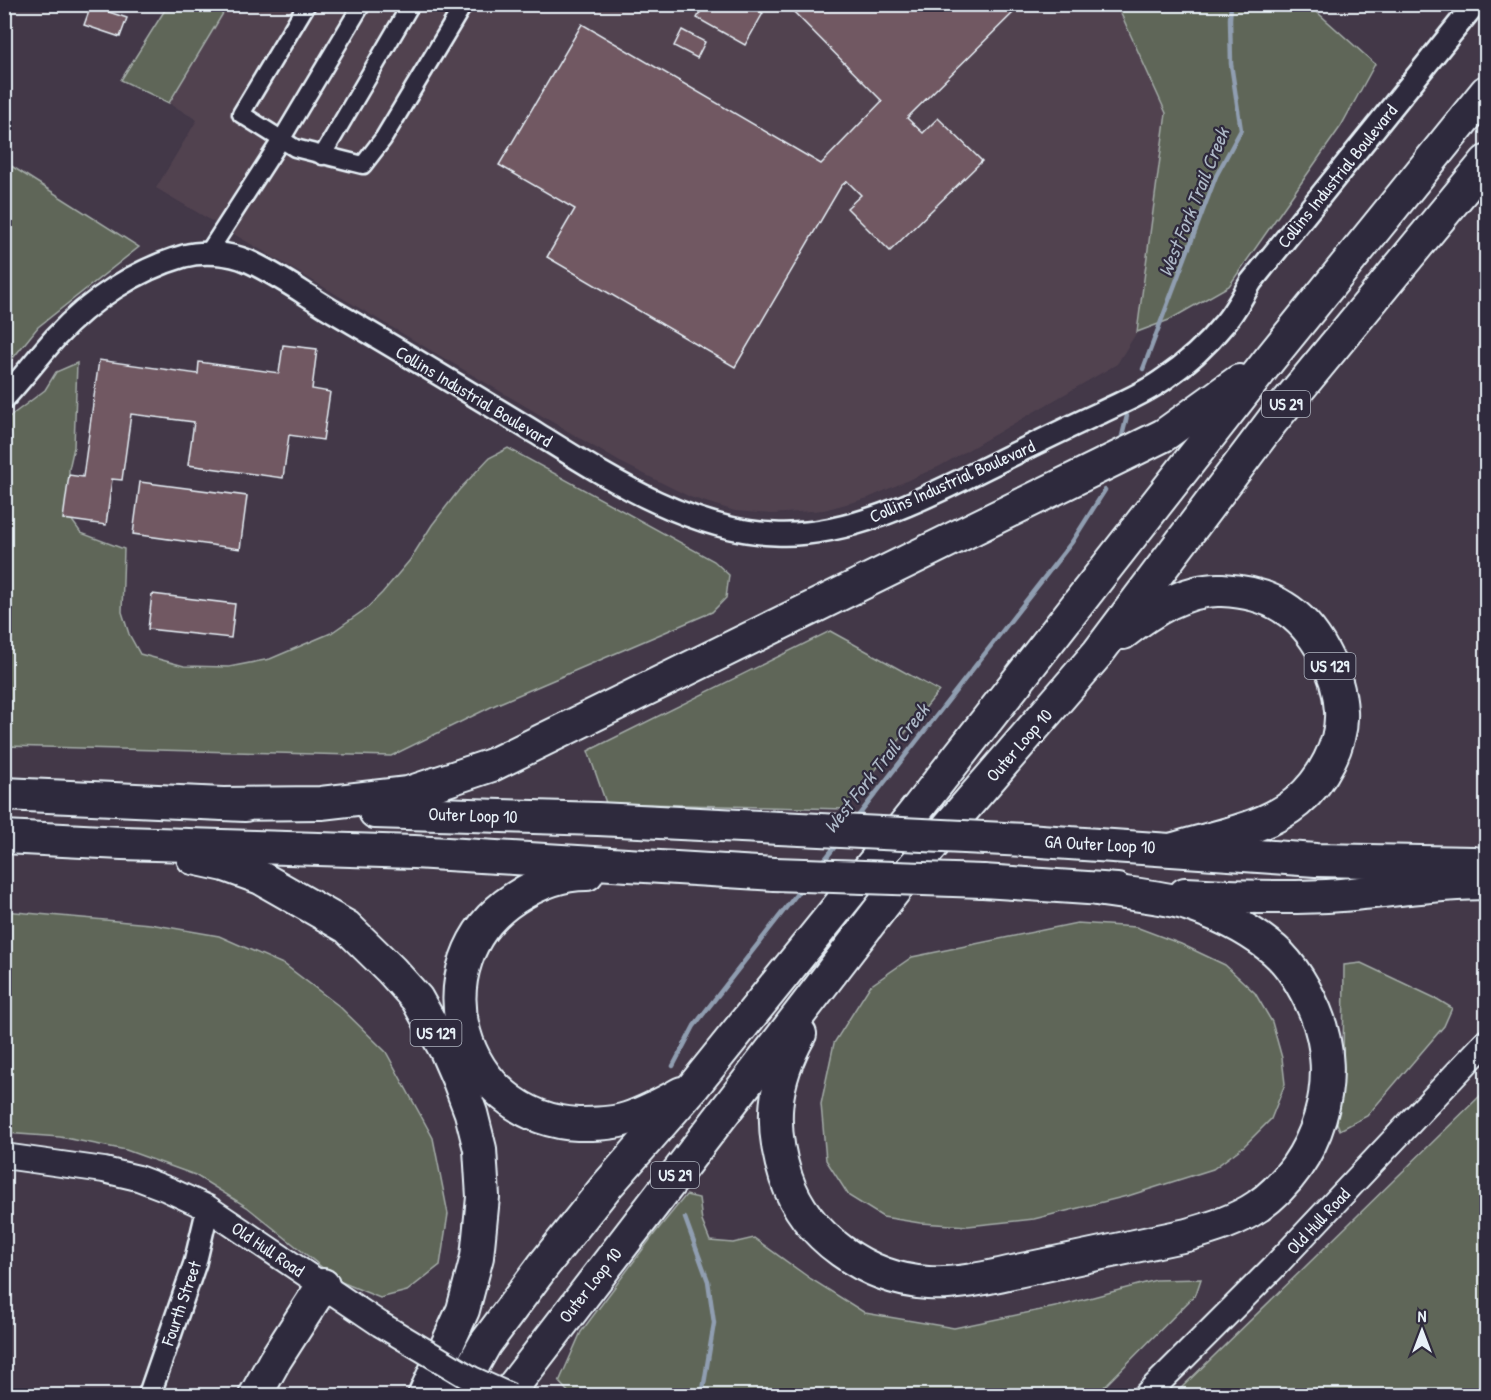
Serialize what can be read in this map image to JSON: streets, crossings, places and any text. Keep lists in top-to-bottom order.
{
  "streets": {
    "highway": [
      "US 29",
      "US 129",
      "Outer Loop 10",
      "GA Outer Loop 10"
    ],
    "main road": ["Old Hull Road"],
    "street": ["Collins Industrial Boulevard", "Fourth Street"]
  },
  "crossings": [
    ["US 29", "US 129"],
    ["US 29", "Outer Loop 10"],
    ["US 129", "Outer Loop 10"],
    ["US 129", "GA Outer Loop 10"],
    ["Outer Loop 10", "GA Outer Loop 10"],
    ["Outer Loop 10", "Old Hull Road"],
    ["Old Hull Road", "Fourth Street"]
  ],
  "water": ["West Fork Trail Creek"],
  "north": "top"
}
